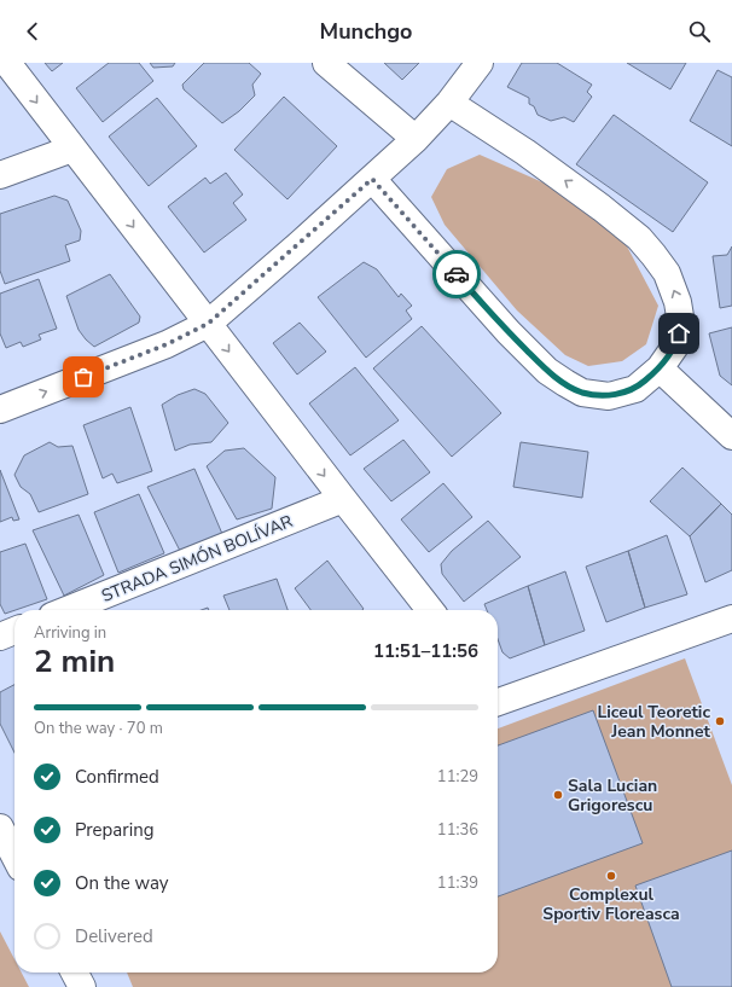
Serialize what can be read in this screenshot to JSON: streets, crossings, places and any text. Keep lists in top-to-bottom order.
{
  "streets": {
    "street": ["STRADA SIMÓN BOLÍVAR"]
  },
  "places": ["Liceul Teoretic Jean Monnet", "Sala Lucian Grigorescu", "Complexul Sportiv Floreasca"],
  "page": {
    "header": "Munchgo",
    "heading": ["2 min", "Arriving in", "11:51–11:56"],
    "bar": "On the way · 70 m",
    "list": [
      ["Confirmed", "11:29"],
      ["Preparing", "11:36"],
      ["On the way", "11:39"],
      "Delivered"
    ]
  }
}
